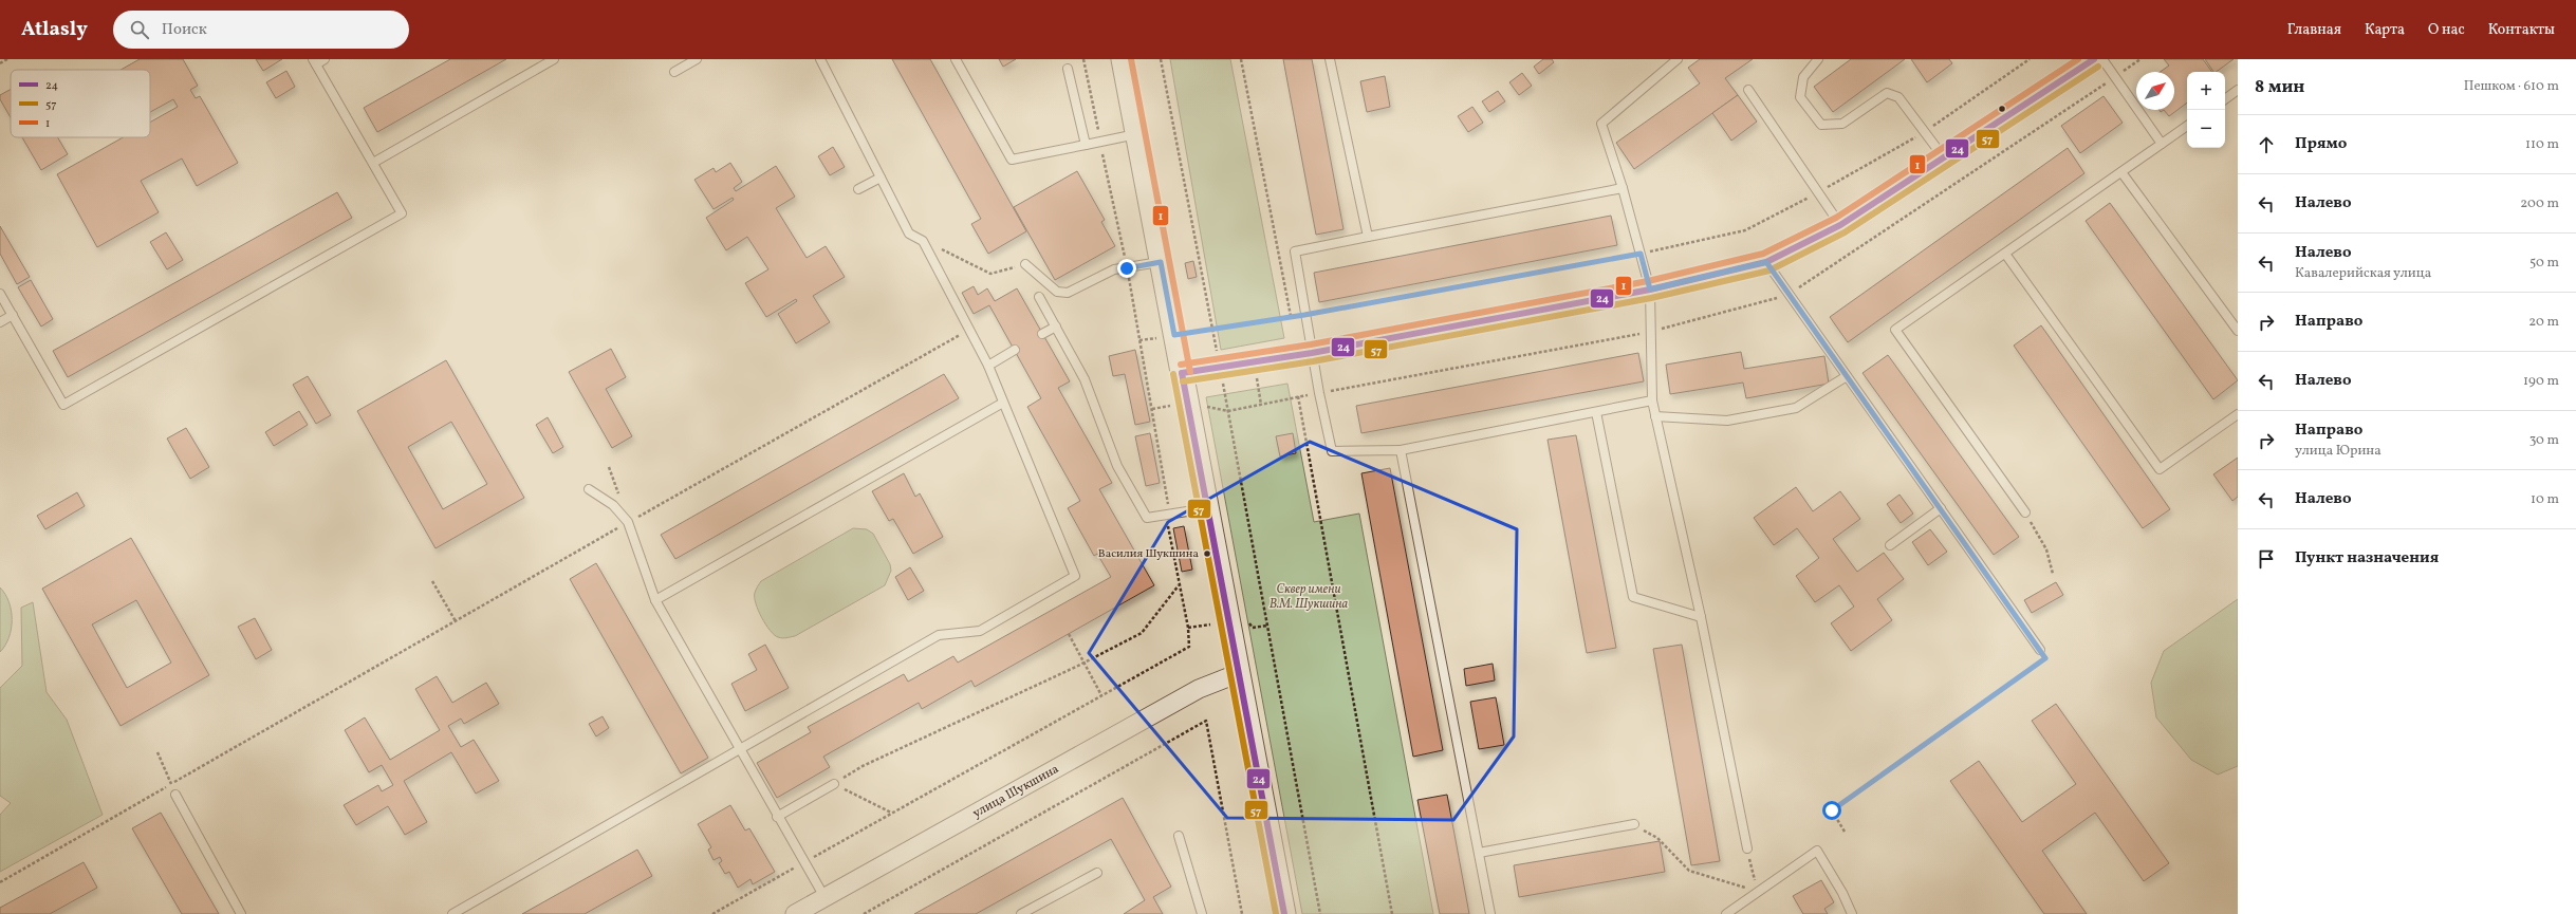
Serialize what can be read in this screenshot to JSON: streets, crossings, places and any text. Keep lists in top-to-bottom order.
{
  "streets": {
    "street": ["улица Шукшина"]
  },
  "parks": ["Сквер имени В.М. Шукшина"],
  "places": ["Василия Шукшина"],
  "lines": ["transit line 24", "transit line 1", "transit line 57"],
  "legend": ["24", "57", "1"],
  "north": "top right",
  "page": {
    "header": "Atlasly",
    "search": "Поиск",
    "nav": [
      "Главная",
      "Карта",
      "О нас",
      "Контакты"
    ],
    "heading": ["8 мин", "Пешком · 610 m"],
    "map_buttons": ["+", "−"],
    "list": [
      ["Прямо", "110 m"],
      ["Налево", "200 m"],
      ["Налево", "Кавалерийская улица", "50 m"],
      ["Направо", "20 m"],
      ["Налево", "190 m"],
      ["Направо", "улица Юрина", "30 m"],
      ["Налево", "10 m"],
      "Пункт назначения"
    ]
  }
}
